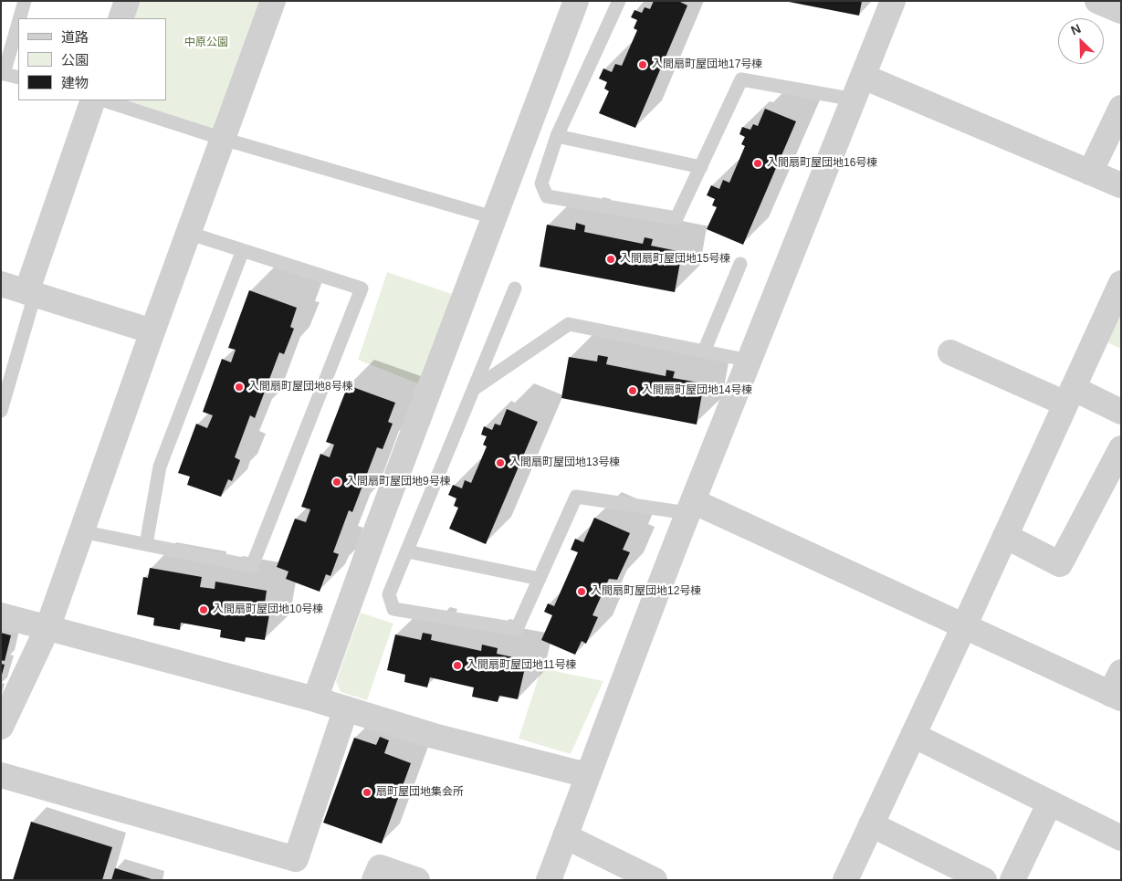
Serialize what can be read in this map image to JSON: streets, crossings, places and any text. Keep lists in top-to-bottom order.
{
  "parks": ["中原公園"],
  "places": [
    "入間扇町屋団地17号棟",
    "入間扇町屋団地16号棟",
    "入間扇町屋団地15号棟",
    "入間扇町屋団地8号棟",
    "入間扇町屋団地14号棟",
    "入間扇町屋団地13号棟",
    "入間扇町屋団地9号棟",
    "入間扇町屋団地12号棟",
    "入間扇町屋団地10号棟",
    "入間扇町屋団地11号棟",
    "扇町屋団地集会所"
  ],
  "legend": ["道路", "公園", "建物"],
  "north": "top left"
}
